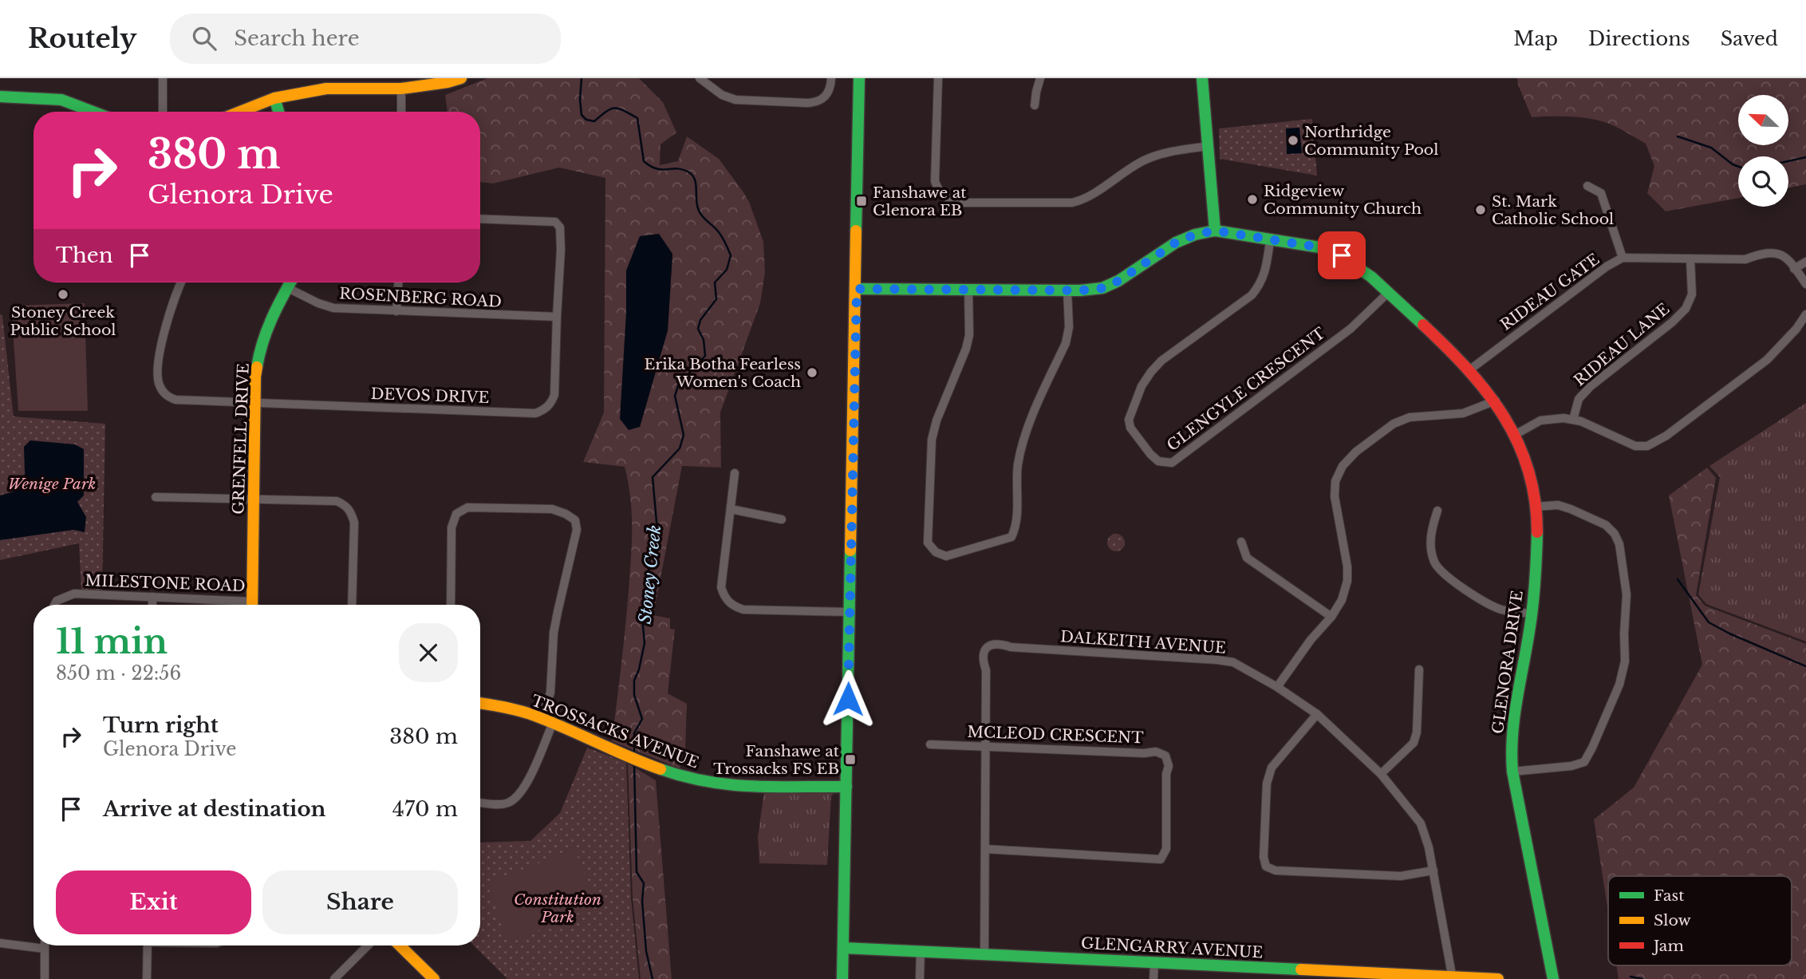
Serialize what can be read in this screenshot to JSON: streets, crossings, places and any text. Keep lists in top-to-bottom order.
{
  "streets": {
    "street": [
      "RIDEAU GATE",
      "ROSENBERG ROAD",
      "RIDEAU LANE",
      "GLENGYLE CRESCENT",
      "DEVOS DRIVE",
      "GRENFELL DRIVE",
      "MILESTONE ROAD",
      "DALKEITH AVENUE",
      "GLENORA DRIVE",
      "TROSSACKS AVENUE",
      "MCLEOD CRESCENT",
      "GLENGARRY AVENUE"
    ]
  },
  "crossings": [
    ["RIDEAU GATE", "RIDEAU LANE"],
    ["RIDEAU GATE", "GLENORA DRIVE"],
    ["ROSENBERG ROAD", "DEVOS DRIVE"],
    ["ROSENBERG ROAD", "GRENFELL DRIVE"],
    ["GLENGYLE CRESCENT", "GLENORA DRIVE"],
    ["DEVOS DRIVE", "GRENFELL DRIVE"],
    ["DALKEITH AVENUE", "MCLEOD CRESCENT"],
    ["DALKEITH AVENUE", "GLENGARRY AVENUE"]
  ],
  "water": ["Stoney Creek"],
  "parks": ["Wenige Park", "Constitution Park"],
  "places": {
    "other": [
      "Northridge Community Pool",
      "Ridgeview Community Church",
      "St. Mark Catholic School",
      "Stoney Creek Public School",
      "Erika Botha Fearless Women's Coach"
    ],
    "transit": ["Fanshawe at Glenora EB", "Fanshawe at Trossacks FS EB"]
  },
  "legend": ["Fast", "Slow", "Jam"],
  "north": "top left",
  "page": {
    "header": "Routely",
    "search": "Search here",
    "nav": ["Map", "Directions", "Saved"],
    "turn": ["380 m", "Glenora Drive"],
    "then": "Then",
    "heading": ["11 min", "850 m · 22:56"],
    "list": [
      {
        "name": "Turn right",
        "note": "Glenora Drive",
        "value": "380 m"
      },
      {
        "name": "Arrive at destination",
        "value": "470 m"
      }
    ],
    "buttons": ["Exit", "Share"]
  }
}
